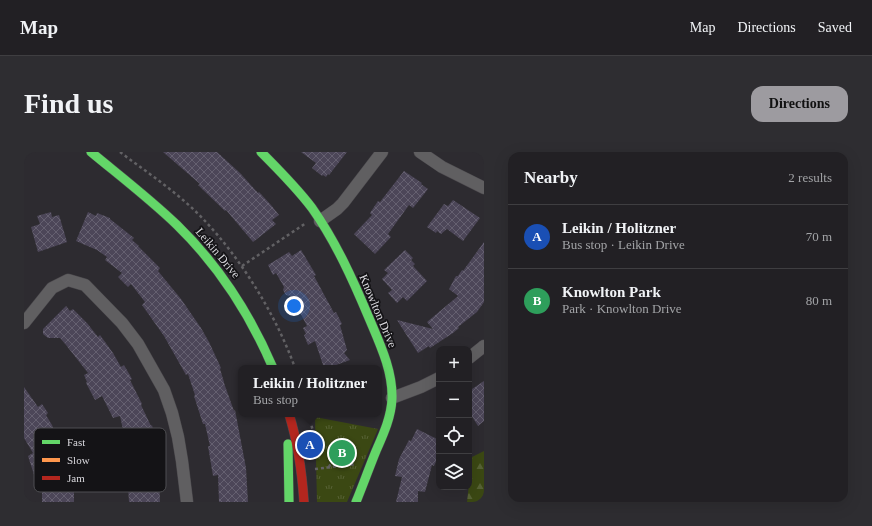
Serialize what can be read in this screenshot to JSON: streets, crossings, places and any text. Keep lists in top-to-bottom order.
{
  "streets": {
    "street": ["Leikin Drive", "Knowlton Drive"]
  },
  "legend": ["Fast", "Slow", "Jam"],
  "page": {
    "header": "Map",
    "nav": ["Map", "Directions", "Saved"],
    "buttons": "Directions",
    "title": "Find us",
    "heading": ["Nearby", "2 results"],
    "list": [
      {
        "mark": "A",
        "name": "Leikin / Holitzner",
        "note": "Bus stop · Leikin Drive",
        "value": "70 m"
      },
      {
        "mark": "B",
        "name": "Knowlton Park",
        "note": "Park · Knowlton Drive",
        "value": "80 m"
      }
    ],
    "map_buttons": ["+", "−"],
    "popup": ["Leikin / Holitzner", "Bus stop"],
    "pins": ["A", "B"]
  }
}
